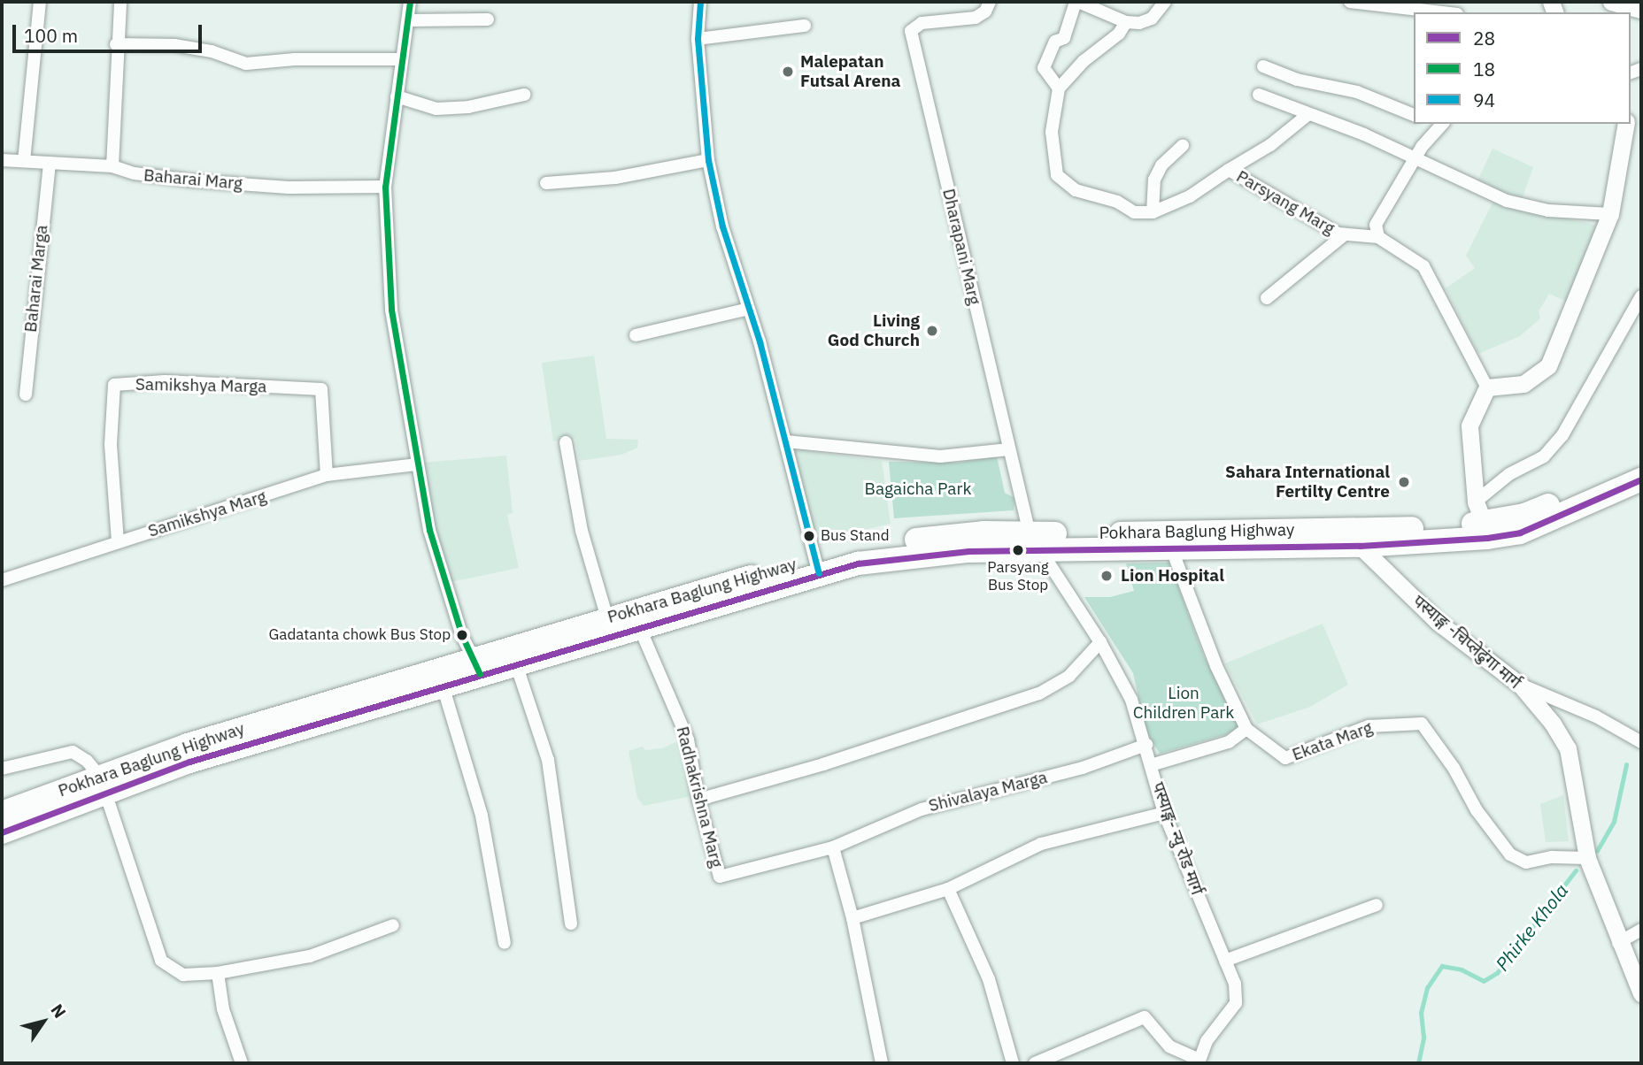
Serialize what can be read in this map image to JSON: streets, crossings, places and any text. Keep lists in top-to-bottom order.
{
  "streets": {
    "highway": ["Pokhara Baglung Highway"],
    "main road": ["पस्याङ्ग -चिप्लेढुंगा मार्ग"],
    "street": [
      "Baharai Marg",
      "Parsyang Marg",
      "Dharapani Marg",
      "Baharai Marga",
      "Samikshya Marga",
      "Samikshya Marg",
      "Ekata Marg",
      "Shivalaya Marga",
      "Radhakrishna Marg",
      "पस्याङ्ग- न्यु रोड मार्ग"
    ]
  },
  "crossings": [
    ["Baharai Marg", "Baharai Marga"],
    ["Dharapani Marg", "Pokhara Baglung Highway"],
    ["Dharapani Marg", "पस्याङ्ग- न्यु रोड मार्ग"],
    ["Samikshya Marga", "Samikshya Marg"],
    ["Pokhara Baglung Highway", "पस्याङ्ग -चिप्लेढुंगा मार्ग"],
    ["Pokhara Baglung Highway", "Ekata Marg"],
    ["Pokhara Baglung Highway", "Radhakrishna Marg"],
    ["Pokhara Baglung Highway", "पस्याङ्ग- न्यु रोड मार्ग"],
    ["पस्याङ्ग -चिप्लेढुंगा मार्ग", "Ekata Marg"],
    ["Shivalaya Marga", "Radhakrishna Marg"],
    ["Shivalaya Marga", "पस्याङ्ग- न्यु रोड मार्ग"]
  ],
  "water": ["Phirke Khola"],
  "parks": ["Bagaicha Park", "Lion Children Park"],
  "places": [
    "Malepatan Futsal Arena",
    "Living God Church",
    "Sahara International Fertilty Centre",
    "Bus Stand",
    "Parsyang Bus Stop",
    "Lion Hospital",
    "Gadatanta chowk Bus Stop"
  ],
  "lines": ["transit line 18", "transit line 94", "transit line 28"],
  "legend": ["28", "18", "94"],
  "scale_bar": "100 m",
  "north": "top right"
}
